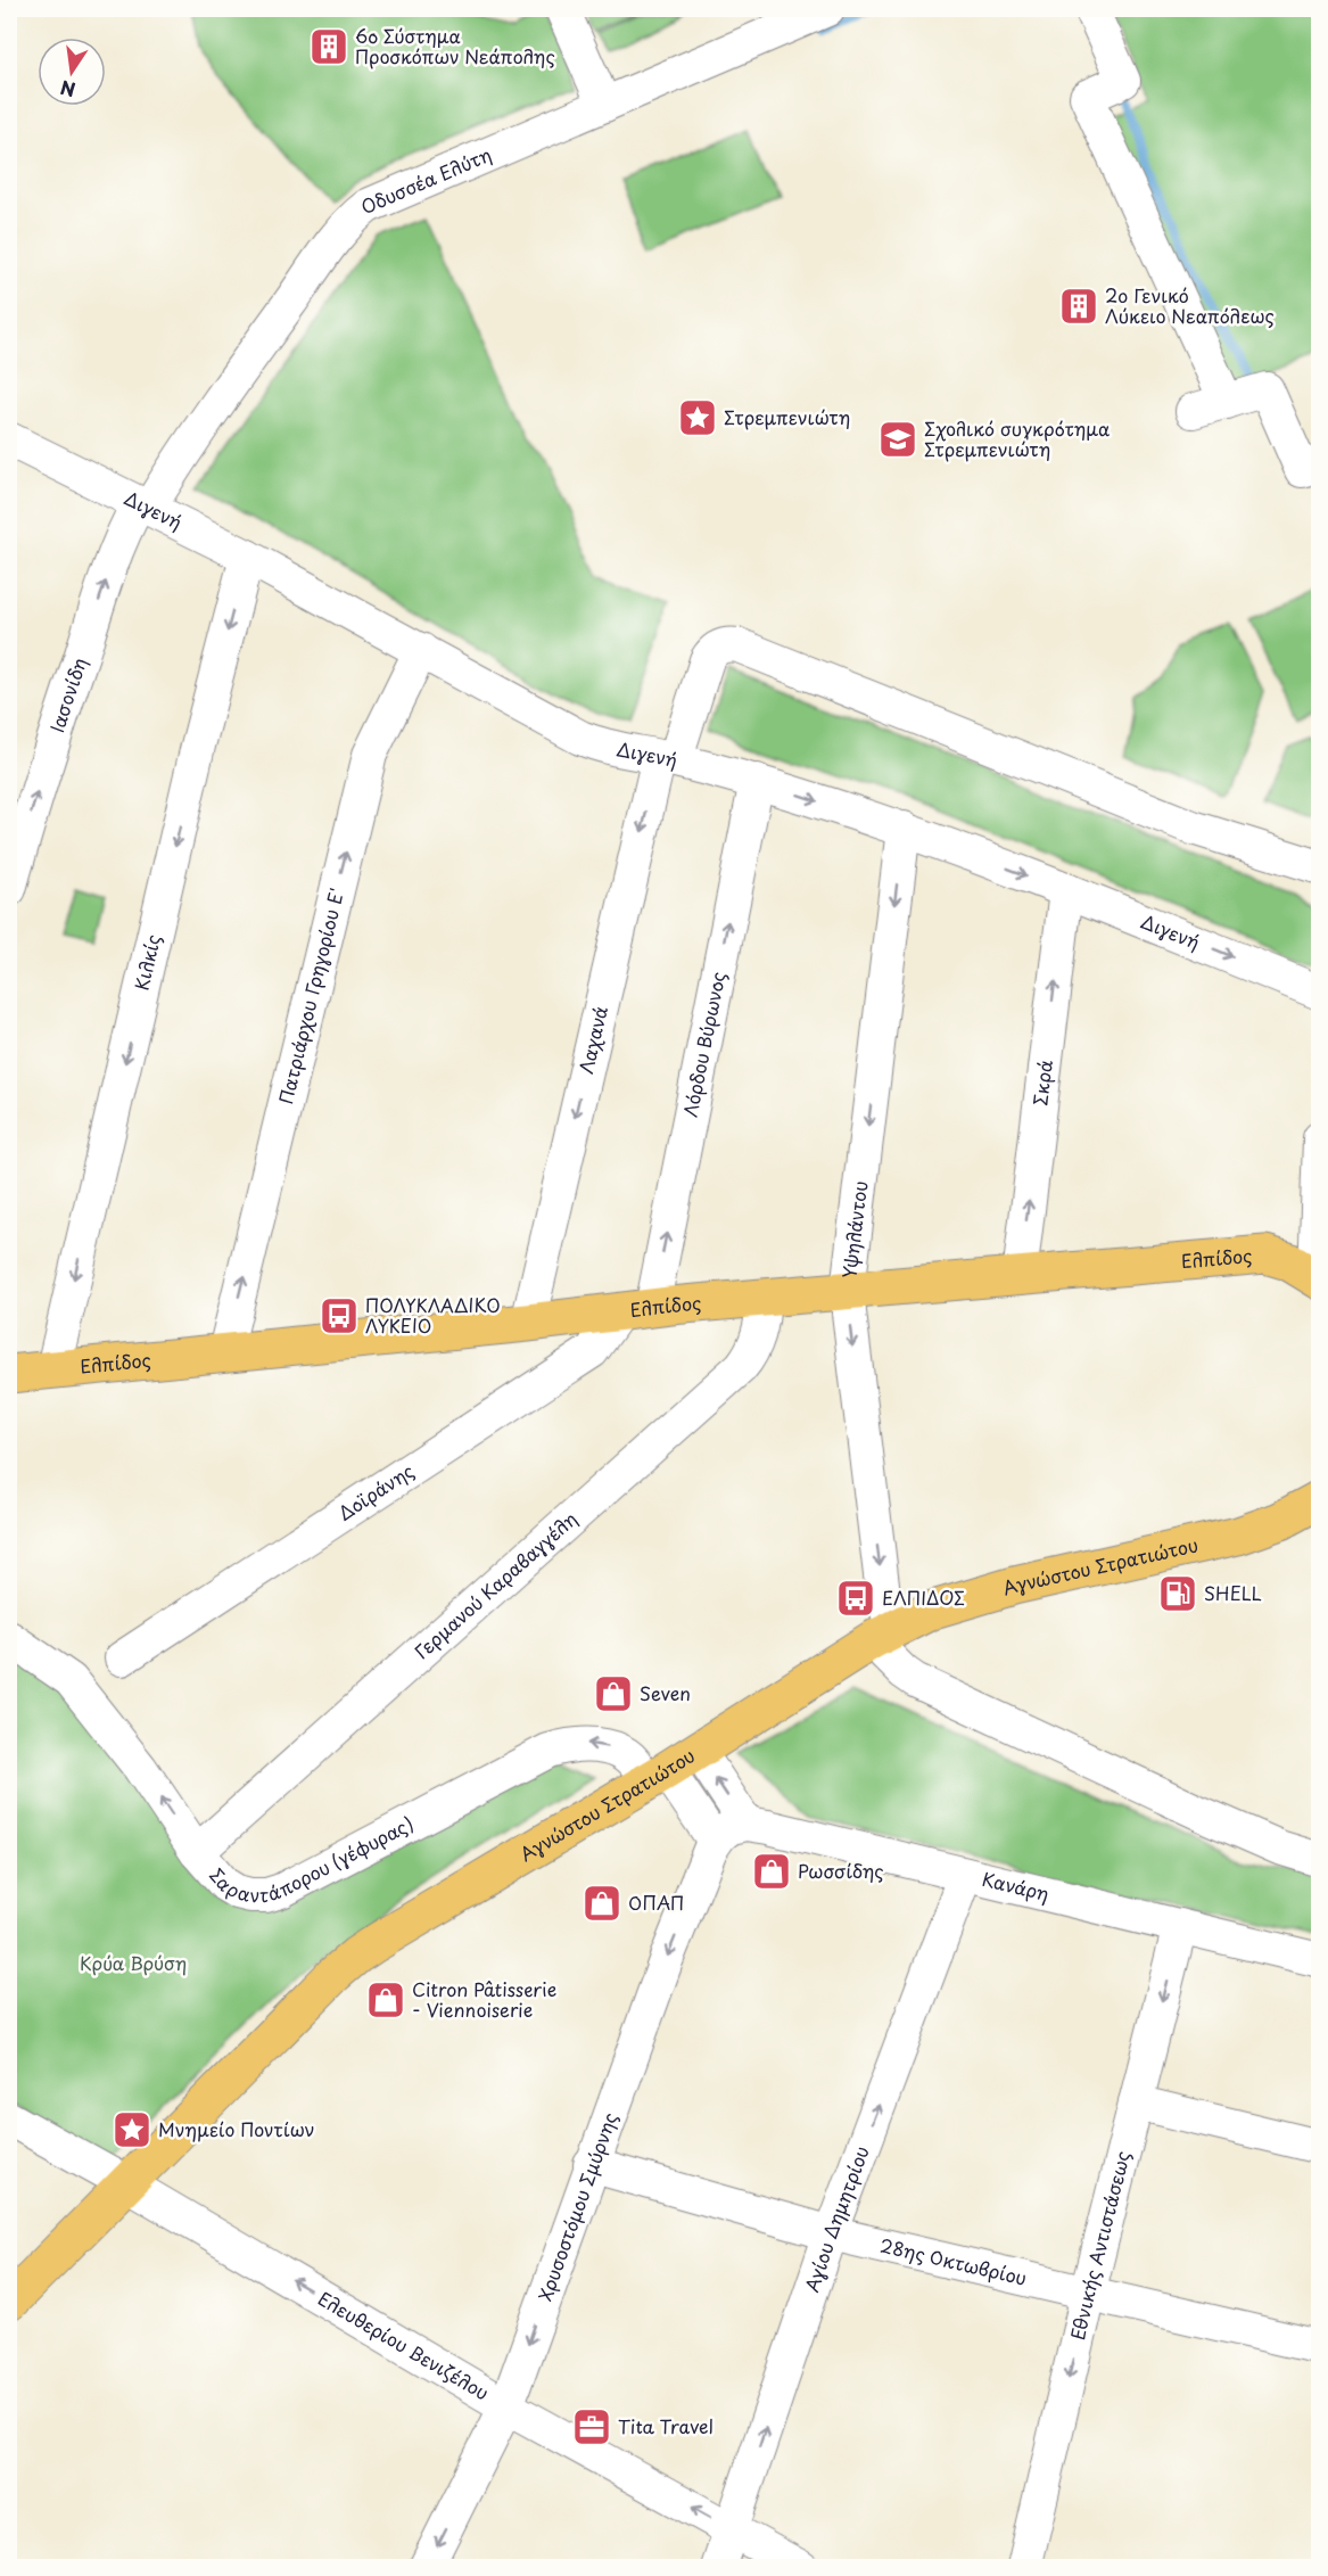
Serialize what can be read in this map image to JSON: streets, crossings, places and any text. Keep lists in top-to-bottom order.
{
  "streets": {
    "main road": ["Ελπίδος", "Αγνώστου Στρατιώτου"],
    "street": [
      "Οδυσσέα Ελύτη",
      "Διγενή",
      "Ιασoνίδη",
      "Κιλκίς",
      "Πατριάρχου Γρηγορίου Ε'",
      "Λαχανά",
      "Λόρδου Βύρωνος",
      "Σκρά",
      "Υψηλάντου",
      "Δοϊράνης",
      "Γερμανού Καραβαγγέλη",
      "Σαραντάπορου (γέφυρας)",
      "Κανάρη",
      "Χρυσοστόμου Σμύρνης",
      "Αγίου Δημητρίου",
      "Εθνικής Αντιστάσεως",
      "28ης Οκτωβρίου",
      "Ελευθερίου Βενιζέλου"
    ]
  },
  "crossings": [
    ["Οδυσσέα Ελύτη", "Διγενή"],
    ["Οδυσσέα Ελύτη", "Ιασoνίδη"],
    ["Διγενή", "Ιασoνίδη"],
    ["Διγενή", "Κιλκίς"],
    ["Διγενή", "Πατριάρχου Γρηγορίου Ε'"],
    ["Διγενή", "Λαχανά"],
    ["Διγενή", "Λόρδου Βύρωνος"],
    ["Διγενή", "Σκρά"],
    ["Διγενή", "Υψηλάντου"],
    ["Κιλκίς", "Ελπίδος"],
    ["Πατριάρχου Γρηγορίου Ε'", "Ελπίδος"],
    ["Λαχανά", "Ελπίδος"],
    ["Λόρδου Βύρωνος", "Ελπίδος"],
    ["Λόρδου Βύρωνος", "Δοϊράνης"],
    ["Σκρά", "Ελπίδος"],
    ["Υψηλάντου", "Ελπίδος"],
    ["Υψηλάντου", "Αγνώστου Στρατιώτου"],
    ["Ελπίδος", "Δοϊράνης"],
    ["Ελπίδος", "Γερμανού Καραβαγγέλη"],
    ["Αγνώστου Στρατιώτου", "Σαραντάπορου (γέφυρας)"],
    ["Αγνώστου Στρατιώτου", "Ελευθερίου Βενιζέλου"],
    ["Γερμανού Καραβαγγέλη", "Σαραντάπορου (γέφυρας)"],
    ["Σαραντάπορου (γέφυρας)", "Χρυσοστόμου Σμύρνης"],
    ["Κανάρη", "Αγίου Δημητρίου"],
    ["Κανάρη", "Εθνικής Αντιστάσεως"],
    ["Χρυσοστόμου Σμύρνης", "28ης Οκτωβρίου"],
    ["Χρυσοστόμου Σμύρνης", "Ελευθερίου Βενιζέλου"],
    ["Αγίου Δημητρίου", "28ης Οκτωβρίου"],
    ["Αγίου Δημητρίου", "Ελευθερίου Βενιζέλου"],
    ["Εθνικής Αντιστάσεως", "28ης Οκτωβρίου"]
  ],
  "one_way": [
    "Διγενή",
    "Ιασoνίδη",
    "Κιλκίς",
    "Πατριάρχου Γρηγορίου Ε'",
    "Λαχανά",
    "Λόρδου Βύρωνος",
    "Υψηλάντου",
    "Σαραντάπορου (γέφυρας)",
    "Χρυσοστόμου Σμύρνης",
    "Αγίου Δημητρίου",
    "Εθνικής Αντιστάσεως",
    "Ελευθερίου Βενιζέλου"
  ],
  "parks": ["Κρύα Βρύση"],
  "places": {
    "building": ["6ο Σύστημα Προσκόπων Νεάπολης", "2ο Γενικό Λύκειο Νεαπόλεως"],
    "place": ["Στρεμπενιώτη", "Μνημείο Ποντίων"],
    "school or university": ["Σχολικό συγκρότημα Στρεμπενιώτη"],
    "bus stop": ["ΠΟΛΥΚΛΑΔΙΚΟ ΛΥΚΕΙΟ", "ΕΛΠΙΔΟΣ"],
    "fuel station": ["SHELL"],
    "shop": [
      "Seven",
      "Ρωσσίδης",
      "ΟΠΑΠ",
      "Citron Pâtisserie - Viennoiserie"
    ],
    "office": ["Tita Travel"]
  },
  "north": "bottom"
}
